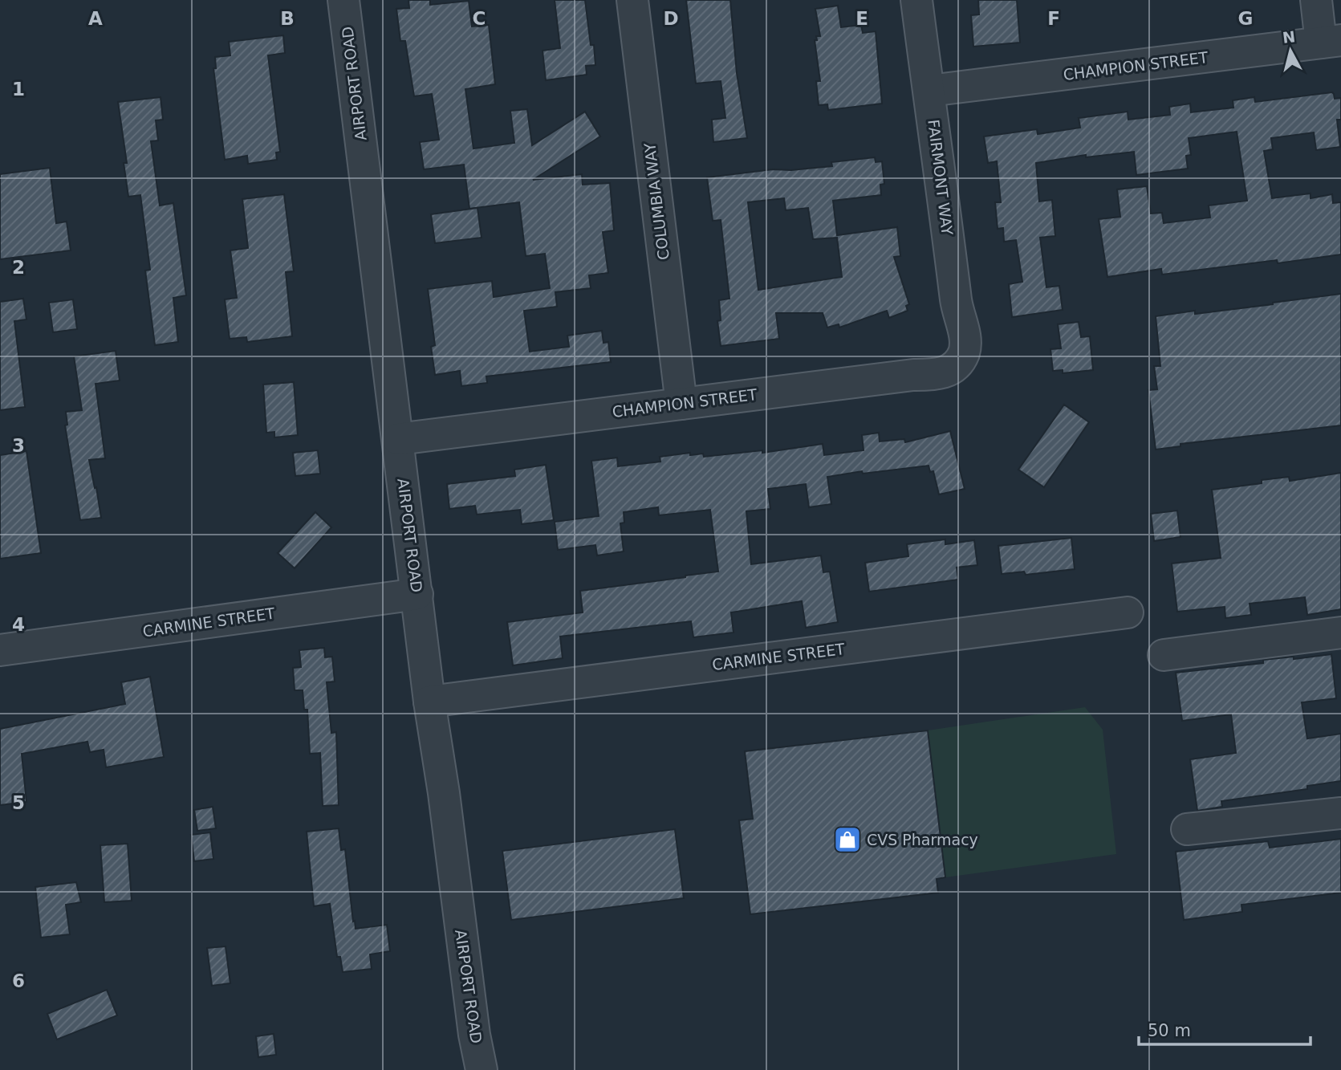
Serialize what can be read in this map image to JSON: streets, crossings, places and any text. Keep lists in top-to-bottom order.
{
  "streets": {
    "street": [
      "CHAMPION STREET",
      "AIRPORT ROAD",
      "FAIRMONT WAY",
      "COLUMBIA WAY",
      "CARMINE STREET"
    ]
  },
  "crossings": [
    ["CHAMPION STREET", "AIRPORT ROAD"],
    ["CHAMPION STREET", "FAIRMONT WAY"],
    ["CHAMPION STREET", "COLUMBIA WAY"],
    ["AIRPORT ROAD", "CARMINE STREET"]
  ],
  "places": {
    "shop": ["CVS Pharmacy"]
  },
  "scale_bar": "50 m",
  "north": "top",
  "grid": {
    "columns": [
      "A",
      "B",
      "C",
      "D",
      "E",
      "F",
      "G"
    ],
    "rows": [
      "1",
      "2",
      "3",
      "4",
      "5",
      "6"
    ]
  }
}
